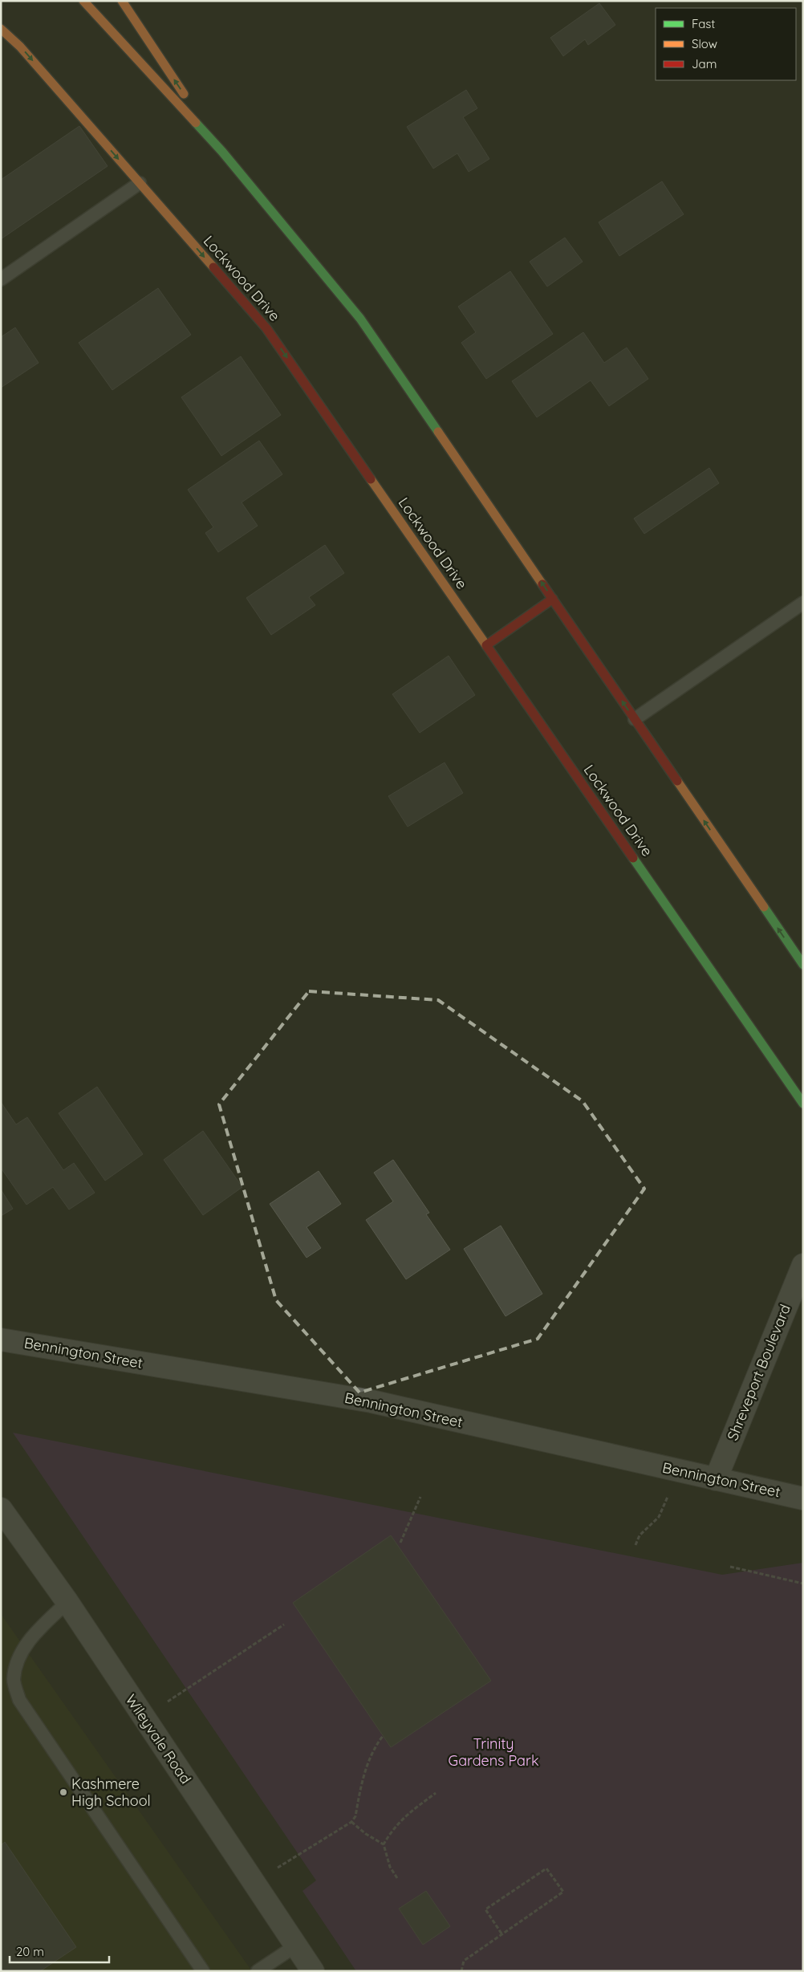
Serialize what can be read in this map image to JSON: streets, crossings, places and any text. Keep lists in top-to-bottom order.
{
  "streets": {
    "main road": ["Lockwood Drive"],
    "street": ["Bennington Street", "Shreveport Boulevard", "Wileyvale Road"]
  },
  "crossings": [
    ["Bennington Street", "Shreveport Boulevard"]
  ],
  "parks": ["Trinity Gardens Park"],
  "places": ["Kashmere High School"],
  "legend": ["Fast", "Slow", "Jam"],
  "scale_bar": "20 m"
}
